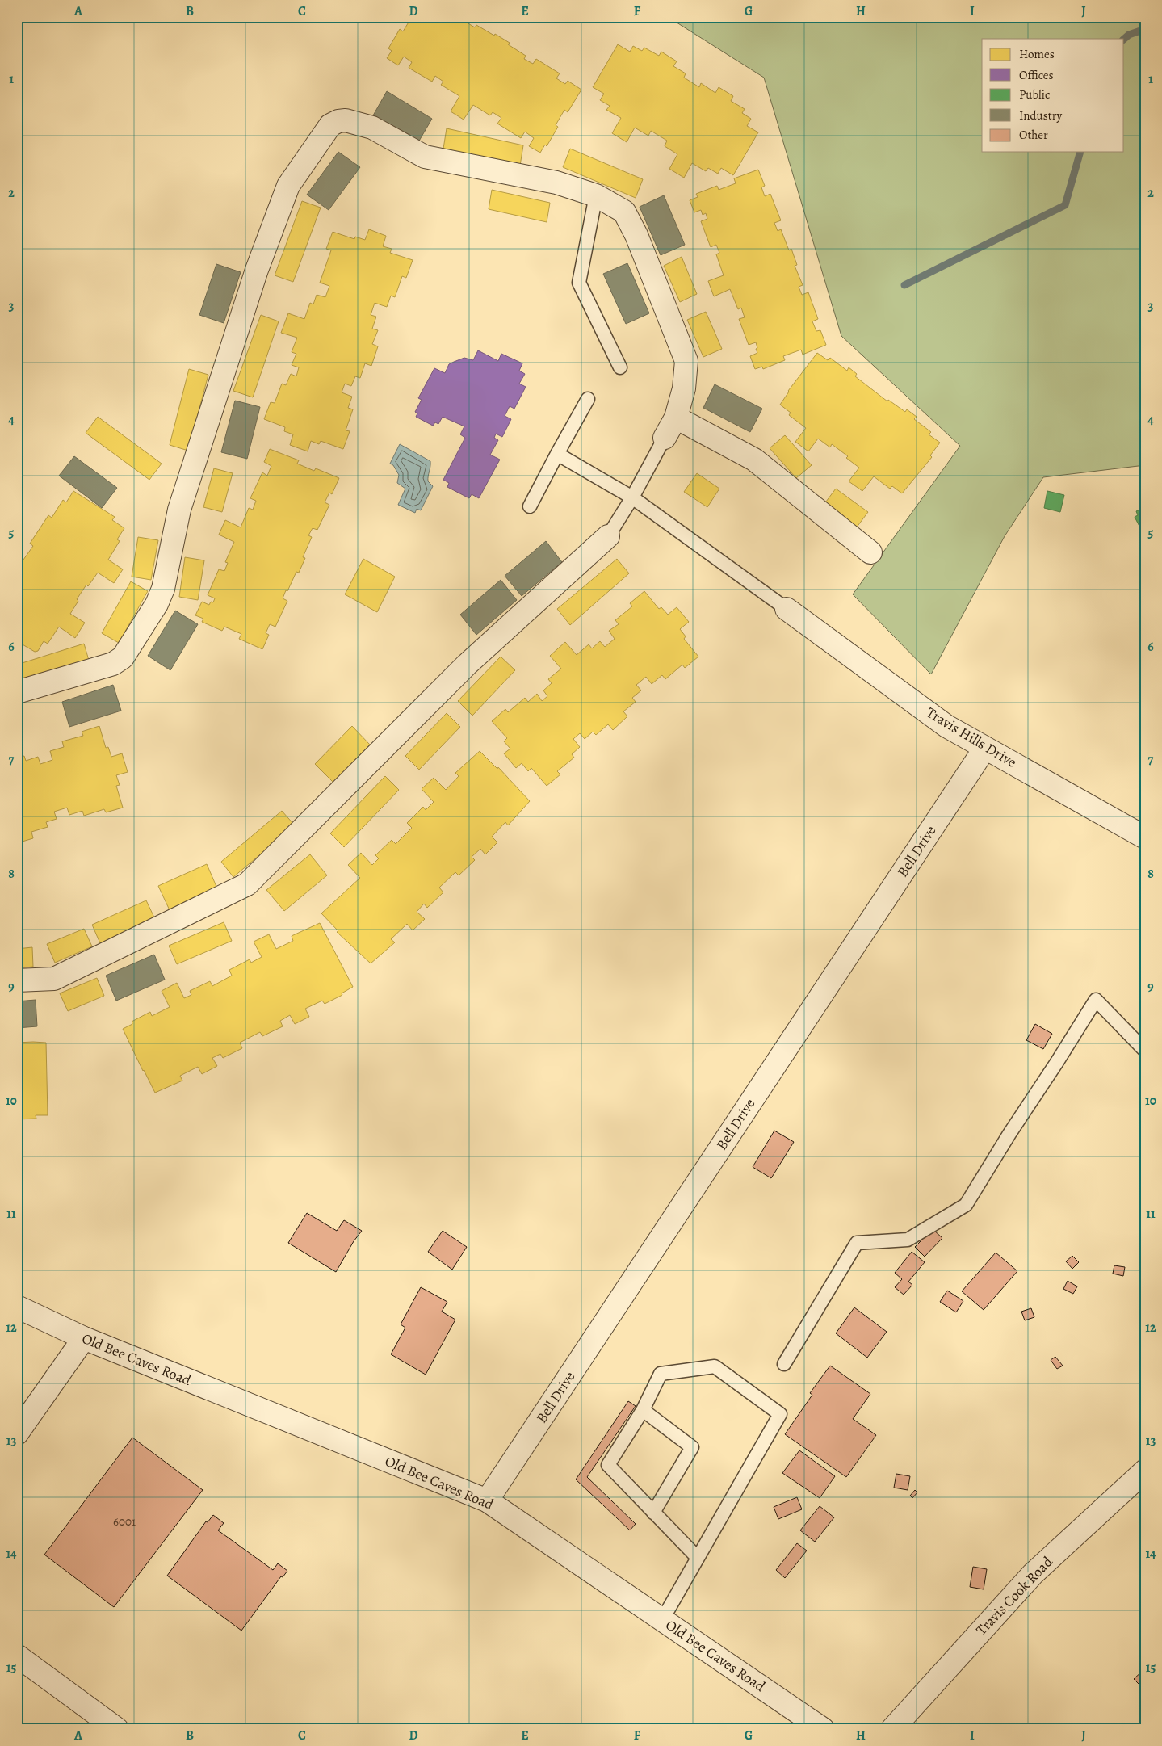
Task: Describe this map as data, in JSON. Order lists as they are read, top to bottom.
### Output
{
  "streets": {
    "street": [
      "Travis Hills Drive",
      "Bell Drive",
      "Old Bee Caves Road",
      "Travis Cook Road"
    ]
  },
  "crossings": [
    ["Travis Hills Drive", "Bell Drive"],
    ["Bell Drive", "Old Bee Caves Road"]
  ],
  "house_numbers": ["6001"],
  "legend": [
    "Homes",
    "Offices",
    "Public",
    "Industry",
    "Other"
  ],
  "grid": {
    "columns": [
      "A",
      "B",
      "C",
      "D",
      "E",
      "F",
      "G",
      "H",
      "I",
      "J"
    ],
    "rows": [
      "1",
      "2",
      "3",
      "4",
      "5",
      "6",
      "7",
      "8",
      "9",
      "10",
      "11",
      "12",
      "13",
      "14",
      "15"
    ]
  }
}
